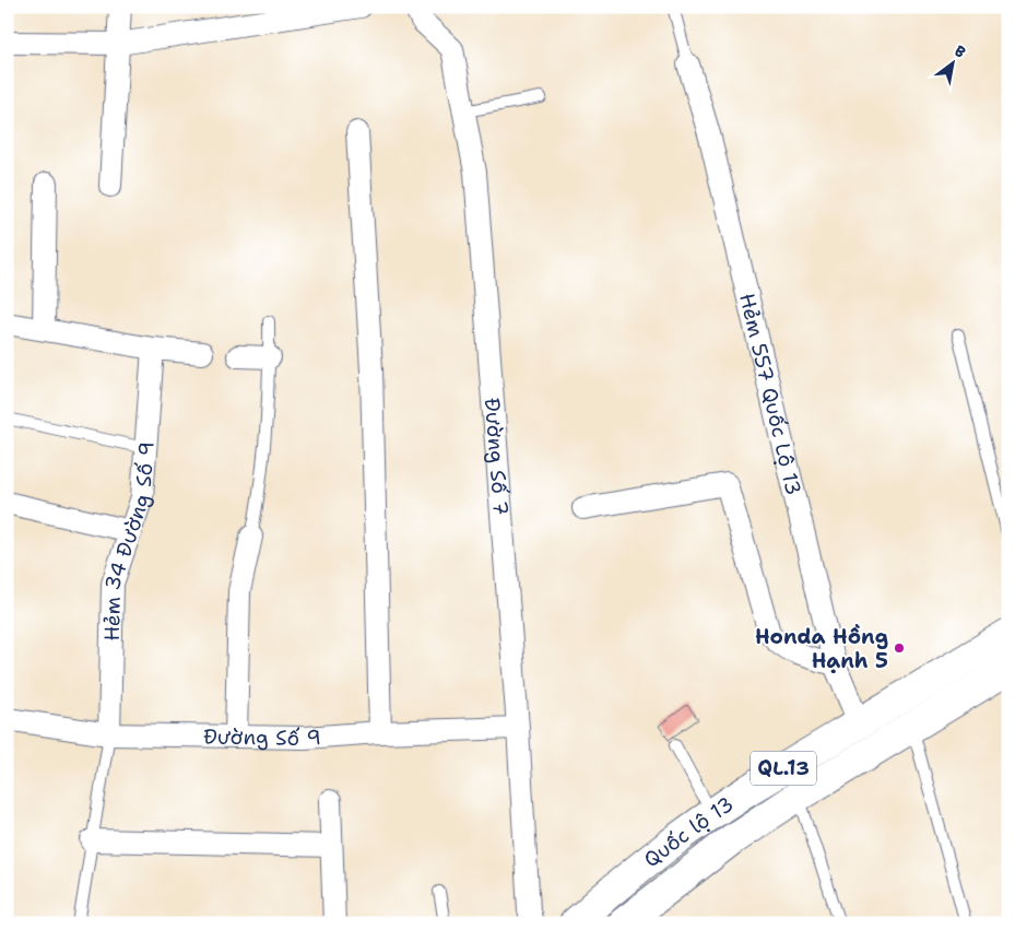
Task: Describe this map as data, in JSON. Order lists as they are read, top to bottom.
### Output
{
  "streets": {
    "highway": ["QL.13", "Quốc lộ 13"],
    "street": [
      "Hẻm 557 Quốc Lộ 13",
      "Đường Số 7",
      "Hẻm 34 Đường Số 9",
      "Đường Số 9"
    ]
  },
  "crossings": [
    ["Hẻm 557 Quốc Lộ 13", "Quốc lộ 13"],
    ["Đường Số 7", "Đường Số 9"],
    ["Hẻm 34 Đường Số 9", "Đường Số 9"]
  ],
  "places": ["Honda Hồng Hạnh 5"],
  "north": "top right"
}
